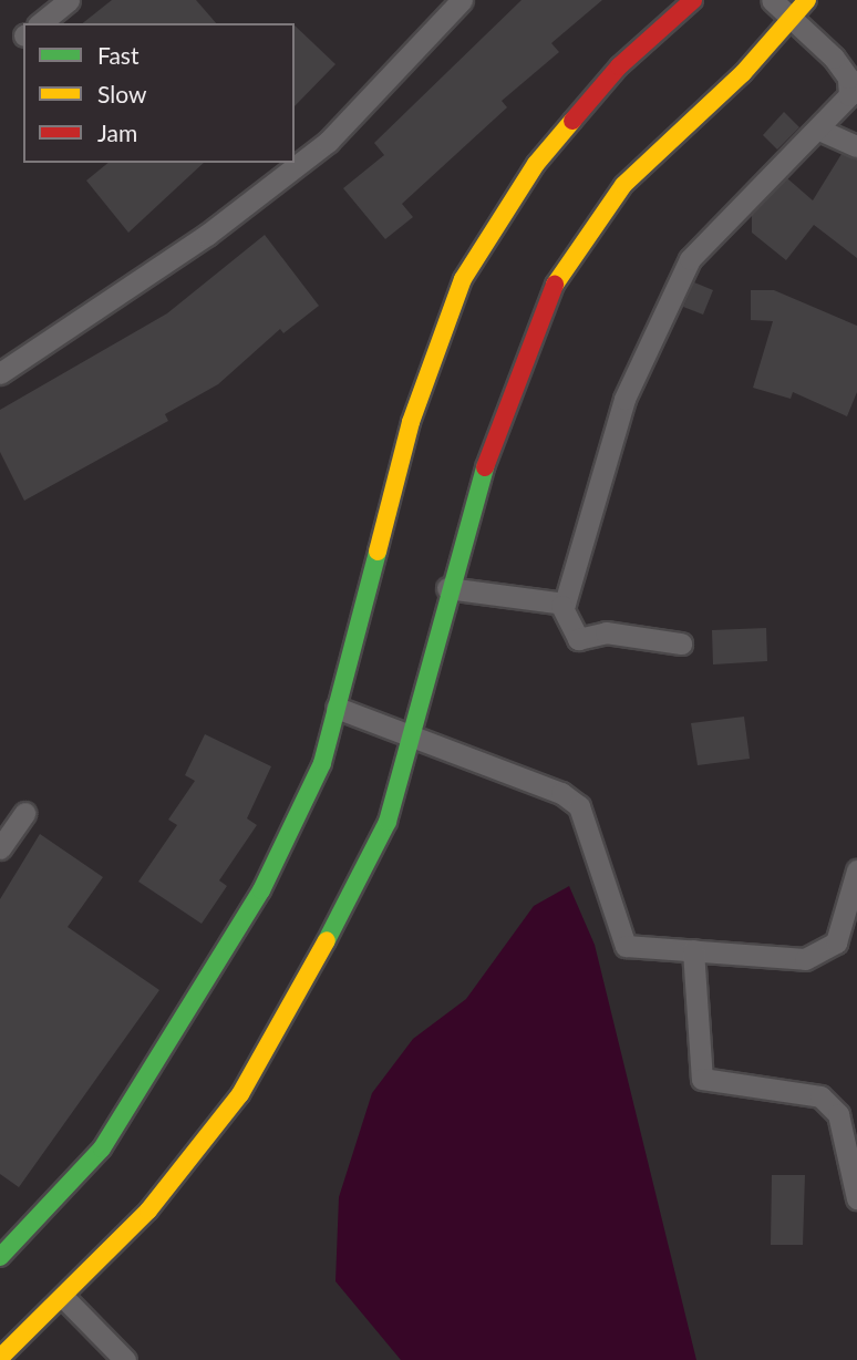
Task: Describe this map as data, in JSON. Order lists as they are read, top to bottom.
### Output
{
  "legend": ["Fast", "Slow", "Jam"]
}
